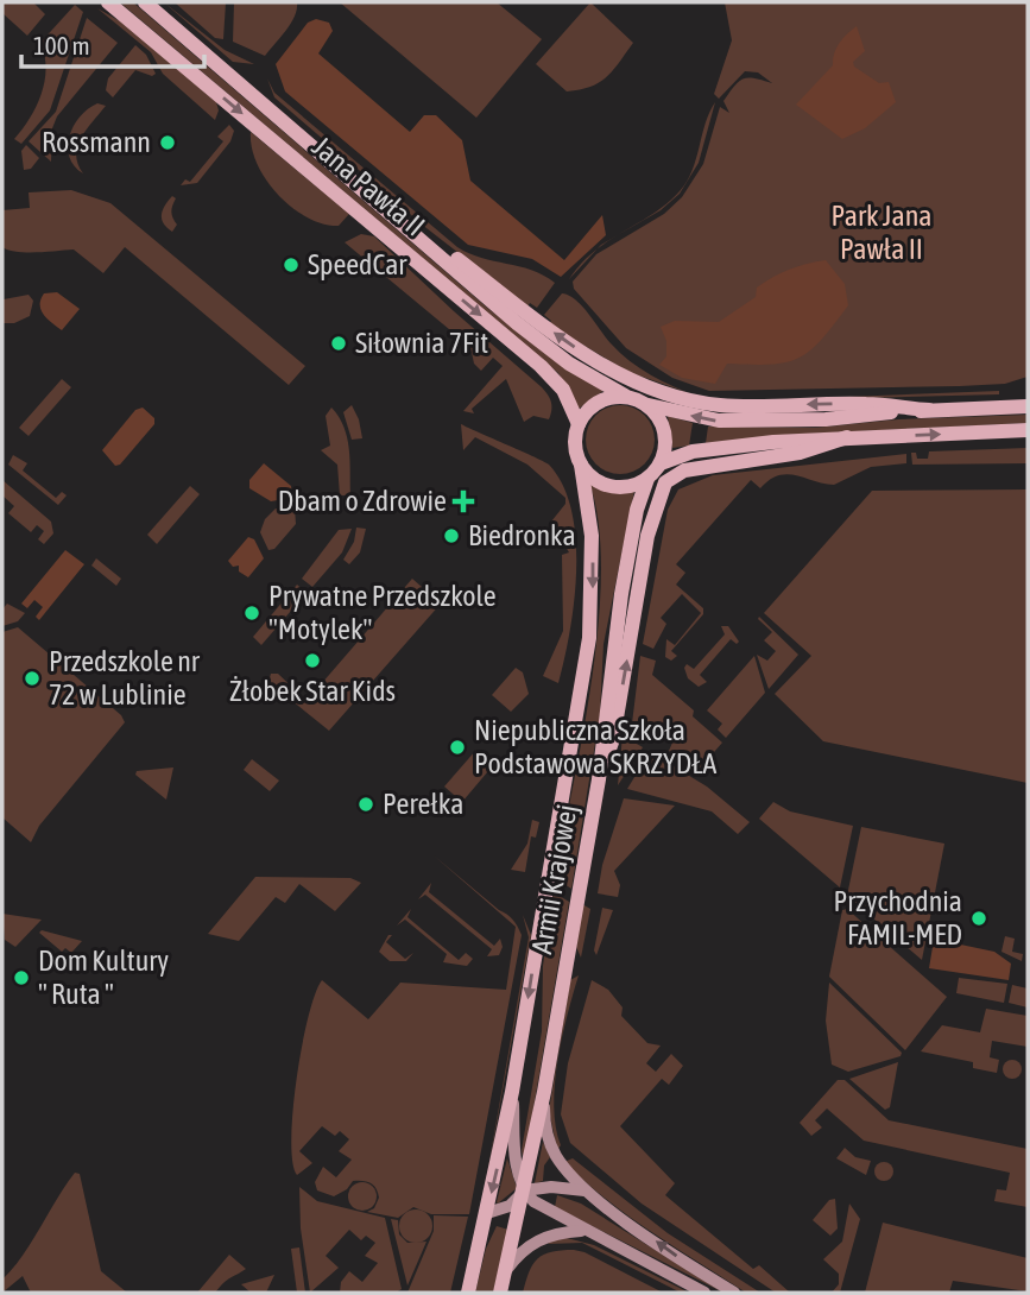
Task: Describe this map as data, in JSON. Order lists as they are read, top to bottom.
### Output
{
  "streets": {
    "main road": ["Jana Pawła II", "Armii Krajowej"]
  },
  "crossings": [
    ["Jana Pawła II", "Armii Krajowej"]
  ],
  "parks": ["Park Jana Pawła II"],
  "places": {
    "other": [
      "Rossmann",
      "SpeedCar",
      "Siłownia 7Fit",
      "Biedronka",
      "Prywatne Przedszkole \"Motylek\"",
      "Żłobek Star Kids",
      "Przedszkole nr 72 w Lublinie",
      "Niepubliczna Szkoła Podstawowa SKRZYDŁA",
      "Perełka",
      "Przychodnia FAMIL-MED",
      "Dom Kultury \" Ruta \""
    ],
    "health": ["Dbam o Zdrowie"]
  },
  "scale_bar": "100 m"
}
